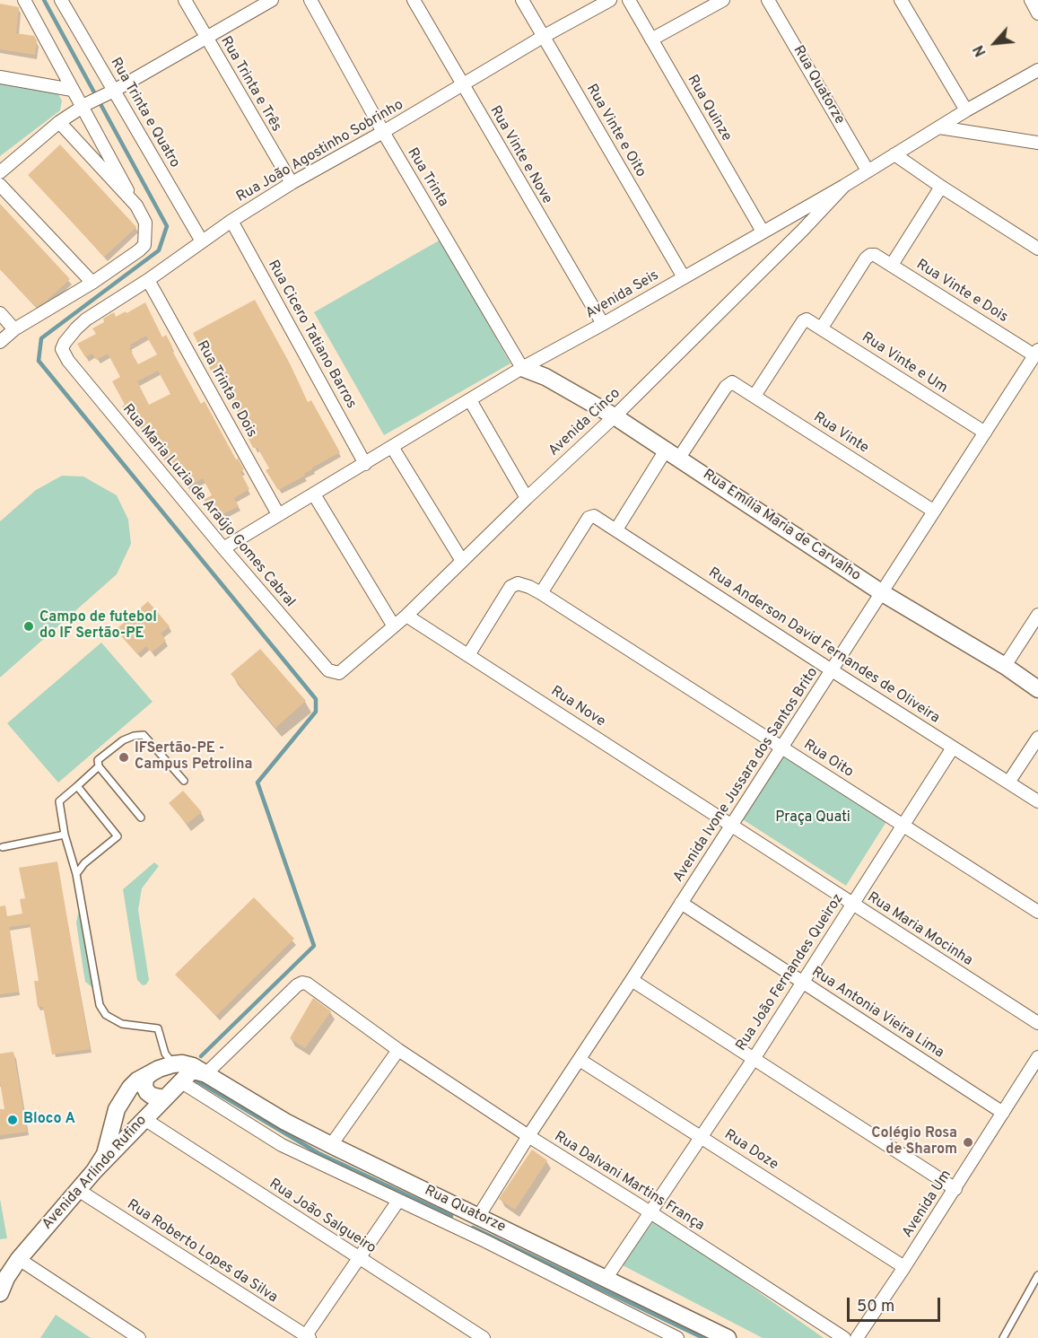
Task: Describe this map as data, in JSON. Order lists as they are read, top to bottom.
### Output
{
  "streets": {
    "street": [
      "Rua Trinta e Três",
      "Rua Quatorze",
      "Rua Quinze",
      "Rua Trinta e Quatro",
      "Rua Vinte e Oito",
      "Rua João Agostinho Sobrinho",
      "Rua Vinte e Nove",
      "Rua Trinta",
      "Rua Vinte e Dois",
      "Avenida Seis",
      "Rua Cicero Tatiano Barros",
      "Rua Vinte e Um",
      "Rua Trinta e Dois",
      "Avenida Cinco",
      "Rua Vinte",
      "Rua Maria Luzia de Araújo Gomes Cabral",
      "Rua Emília Maria de Carvalho",
      "Rua Anderson David Fernandes de Oliveira",
      "Rua Nove",
      "Rua Oito",
      "Avenida Ivone Jussara dos Santos Brito",
      "Rua Maria Mocinha",
      "Rua João Fernandes Queiroz",
      "Rua Antonia Vieira Lima",
      "Rua Doze",
      "Avenida Arlindo Rufino",
      "Rua Dalvani Martins França",
      "Avenida Um",
      "Rua João Salgueiro",
      "Rua Roberto Lopes da Silva"
    ]
  },
  "crossings": [
    ["Rua Trinta e Três", "Rua João Agostinho Sobrinho"],
    ["Rua Quatorze", "Avenida Seis"],
    ["Rua Quatorze", "Avenida Ivone Jussara dos Santos Brito"],
    ["Rua Quatorze", "Avenida Arlindo Rufino"],
    ["Rua Quatorze", "Rua Dalvani Martins França"],
    ["Rua Quinze", "Avenida Seis"],
    ["Rua Trinta e Quatro", "Rua João Agostinho Sobrinho"],
    ["Rua Vinte e Oito", "Rua João Agostinho Sobrinho"],
    ["Rua Vinte e Oito", "Avenida Seis"],
    ["Rua João Agostinho Sobrinho", "Rua Vinte e Nove"],
    ["Rua João Agostinho Sobrinho", "Rua Trinta"],
    ["Rua João Agostinho Sobrinho", "Rua Cicero Tatiano Barros"],
    ["Rua João Agostinho Sobrinho", "Rua Trinta e Dois"],
    ["Rua João Agostinho Sobrinho", "Rua Maria Luzia de Araújo Gomes Cabral"],
    ["Rua Vinte e Nove", "Avenida Seis"],
    ["Rua Trinta", "Avenida Seis"],
    ["Rua Trinta", "Rua Emília Maria de Carvalho"],
    ["Rua Vinte e Dois", "Rua Vinte e Um"],
    ["Rua Vinte e Dois", "Avenida Ivone Jussara dos Santos Brito"],
    ["Avenida Seis", "Rua Cicero Tatiano Barros"],
    ["Avenida Seis", "Rua Trinta e Dois"],
    ["Avenida Seis", "Avenida Cinco"],
    ["Avenida Seis", "Rua Maria Luzia de Araújo Gomes Cabral"],
    ["Avenida Seis", "Rua Emília Maria de Carvalho"],
    ["Rua Vinte e Um", "Rua Vinte"],
    ["Rua Vinte e Um", "Avenida Ivone Jussara dos Santos Brito"],
    ["Avenida Cinco", "Rua Maria Luzia de Araújo Gomes Cabral"],
    ["Avenida Cinco", "Rua Emília Maria de Carvalho"],
    ["Avenida Cinco", "Rua Nove"],
    ["Rua Vinte", "Rua Emília Maria de Carvalho"],
    ["Rua Vinte", "Avenida Ivone Jussara dos Santos Brito"],
    ["Rua Emília Maria de Carvalho", "Avenida Ivone Jussara dos Santos Brito"],
    ["Rua Anderson David Fernandes de Oliveira", "Rua Oito"],
    ["Rua Anderson David Fernandes de Oliveira", "Avenida Ivone Jussara dos Santos Brito"],
    ["Rua Anderson David Fernandes de Oliveira", "Rua João Fernandes Queiroz"],
    ["Rua Nove", "Rua Oito"],
    ["Rua Nove", "Avenida Ivone Jussara dos Santos Brito"],
    ["Rua Nove", "Rua Maria Mocinha"],
    ["Rua Oito", "Avenida Ivone Jussara dos Santos Brito"],
    ["Rua Oito", "Rua João Fernandes Queiroz"],
    ["Avenida Ivone Jussara dos Santos Brito", "Rua Maria Mocinha"],
    ["Avenida Ivone Jussara dos Santos Brito", "Rua Antonia Vieira Lima"],
    ["Avenida Ivone Jussara dos Santos Brito", "Rua Doze"],
    ["Avenida Ivone Jussara dos Santos Brito", "Rua Dalvani Martins França"],
    ["Rua Maria Mocinha", "Rua João Fernandes Queiroz"],
    ["Rua João Fernandes Queiroz", "Rua Antonia Vieira Lima"],
    ["Rua João Fernandes Queiroz", "Rua Doze"],
    ["Rua João Fernandes Queiroz", "Rua Dalvani Martins França"],
    ["Rua Antonia Vieira Lima", "Avenida Um"],
    ["Rua Doze", "Avenida Um"],
    ["Avenida Arlindo Rufino", "Rua Dalvani Martins França"],
    ["Avenida Arlindo Rufino", "Rua João Salgueiro"],
    ["Avenida Arlindo Rufino", "Rua Roberto Lopes da Silva"]
  ],
  "parks": ["Praça Quati"],
  "places": [
    "Campo de futebol do IF Sertão-PE",
    "IFSertão-PE - Campus Petrolina",
    "Bloco A",
    "Colégio Rosa de Sharom"
  ],
  "scale_bar": "50 m",
  "north": "bottom left"
}
